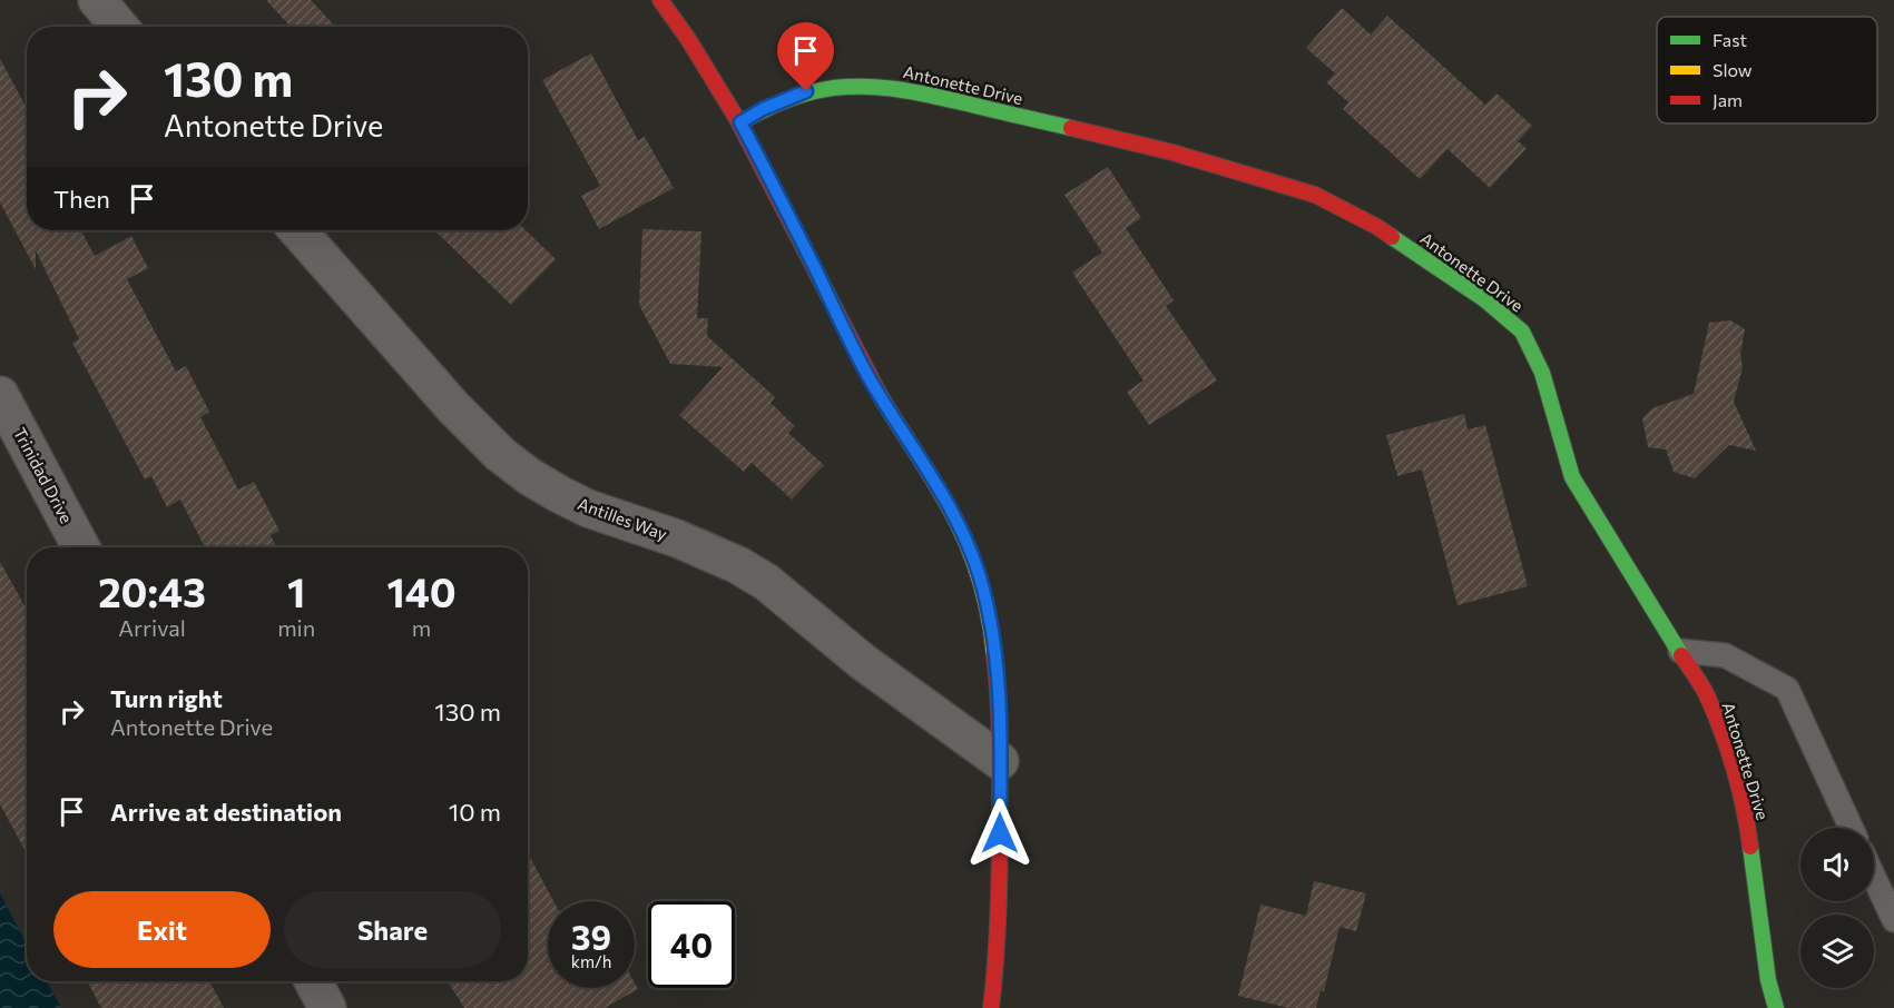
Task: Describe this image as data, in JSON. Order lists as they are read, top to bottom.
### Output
{
  "streets": {
    "street": ["Antonette Drive", "Trinidad Drive", "Antilles Way"]
  },
  "legend": ["Fast", "Slow", "Jam"],
  "page": {
    "turn": ["130 m", "Antonette Drive"],
    "then": "Then",
    "eta": [
      "20:43",
      "Arrival",
      "1",
      "min",
      "140",
      "m"
    ],
    "list": [
      {
        "name": "Turn right",
        "note": "Antonette Drive",
        "value": "130 m"
      },
      {
        "name": "Arrive at destination",
        "value": "10 m"
      }
    ],
    "buttons": ["Exit", "Share"],
    "speed": "39 km/h",
    "limit": "40"
  }
}
